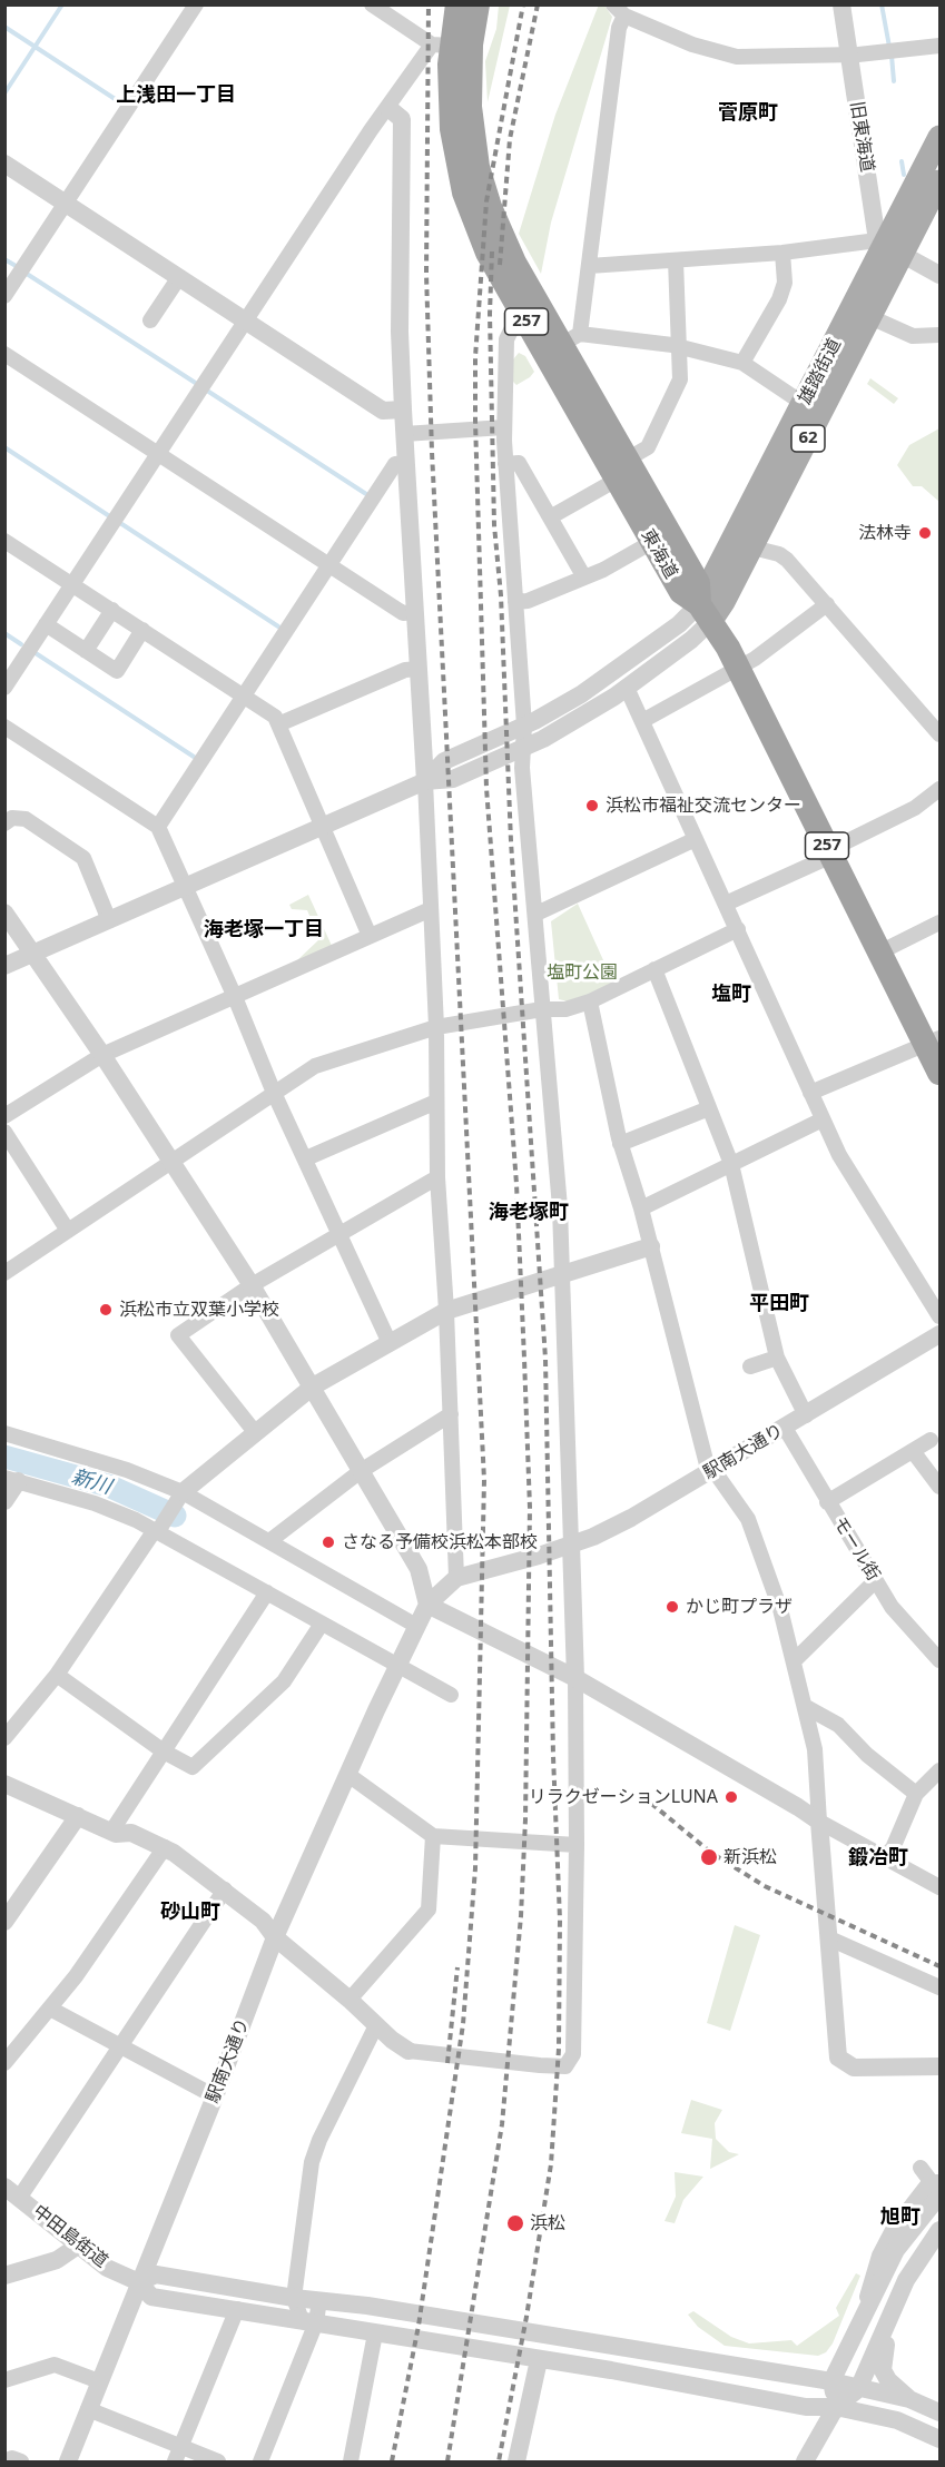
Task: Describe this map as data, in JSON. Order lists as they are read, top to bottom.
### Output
{
  "streets": {
    "highway": ["257", "東海道"],
    "main road": ["雄踏街道", "62"],
    "street": [
      "旧東海道",
      "駅南大通り",
      "モール街",
      "中田島街道"
    ]
  },
  "crossings": [
    ["旧東海道", "雄踏街道"],
    ["雄踏街道", "東海道"],
    ["駅南大通り", "モール街"],
    ["駅南大通り", "中田島街道"]
  ],
  "districts": [
    "上浅田一丁目",
    "菅原町",
    "海老塚一丁目",
    "塩町",
    "海老塚町",
    "平田町",
    "鍛冶町",
    "砂山町",
    "旭町"
  ],
  "water": ["新川"],
  "parks": ["塩町公園"],
  "places": [
    "法林寺",
    "浜松市福祉交流センター",
    "浜松市立双葉小学校",
    "さなる予備校浜松本部校",
    "かじ町プラザ",
    "リラクゼーションLUNA",
    "新浜松",
    "浜松"
  ]
}
